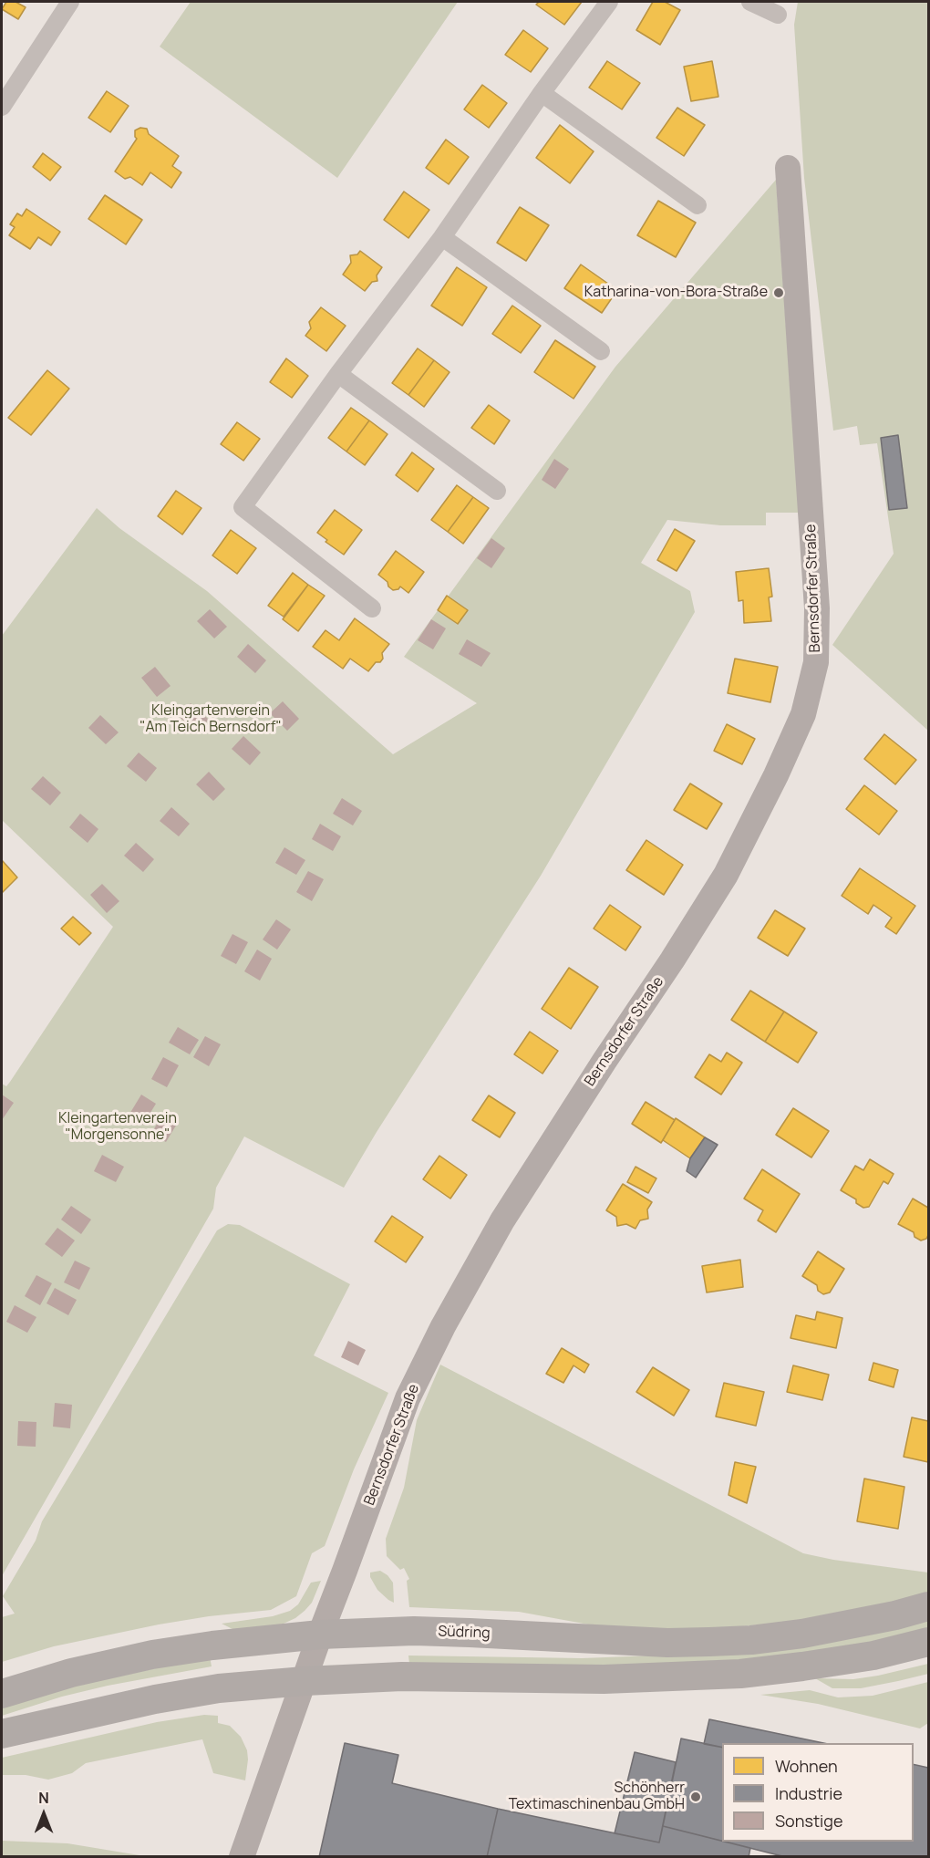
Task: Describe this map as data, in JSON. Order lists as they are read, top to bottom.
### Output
{
  "streets": {
    "main road": ["Südring"],
    "street": ["Bernsdorfer Straße"]
  },
  "crossings": [
    ["Bernsdorfer Straße", "Südring"]
  ],
  "parks": ["Kleingartenverein \"Am Teich Bernsdorf\"", "Kleingartenverein \"Morgensonne\""],
  "places": ["Katharina-von-Bora-Straße", "Schönherr Textimaschinenbau GmbH"],
  "legend": ["Wohnen", "Industrie", "Sonstige"],
  "north": "top"
}
